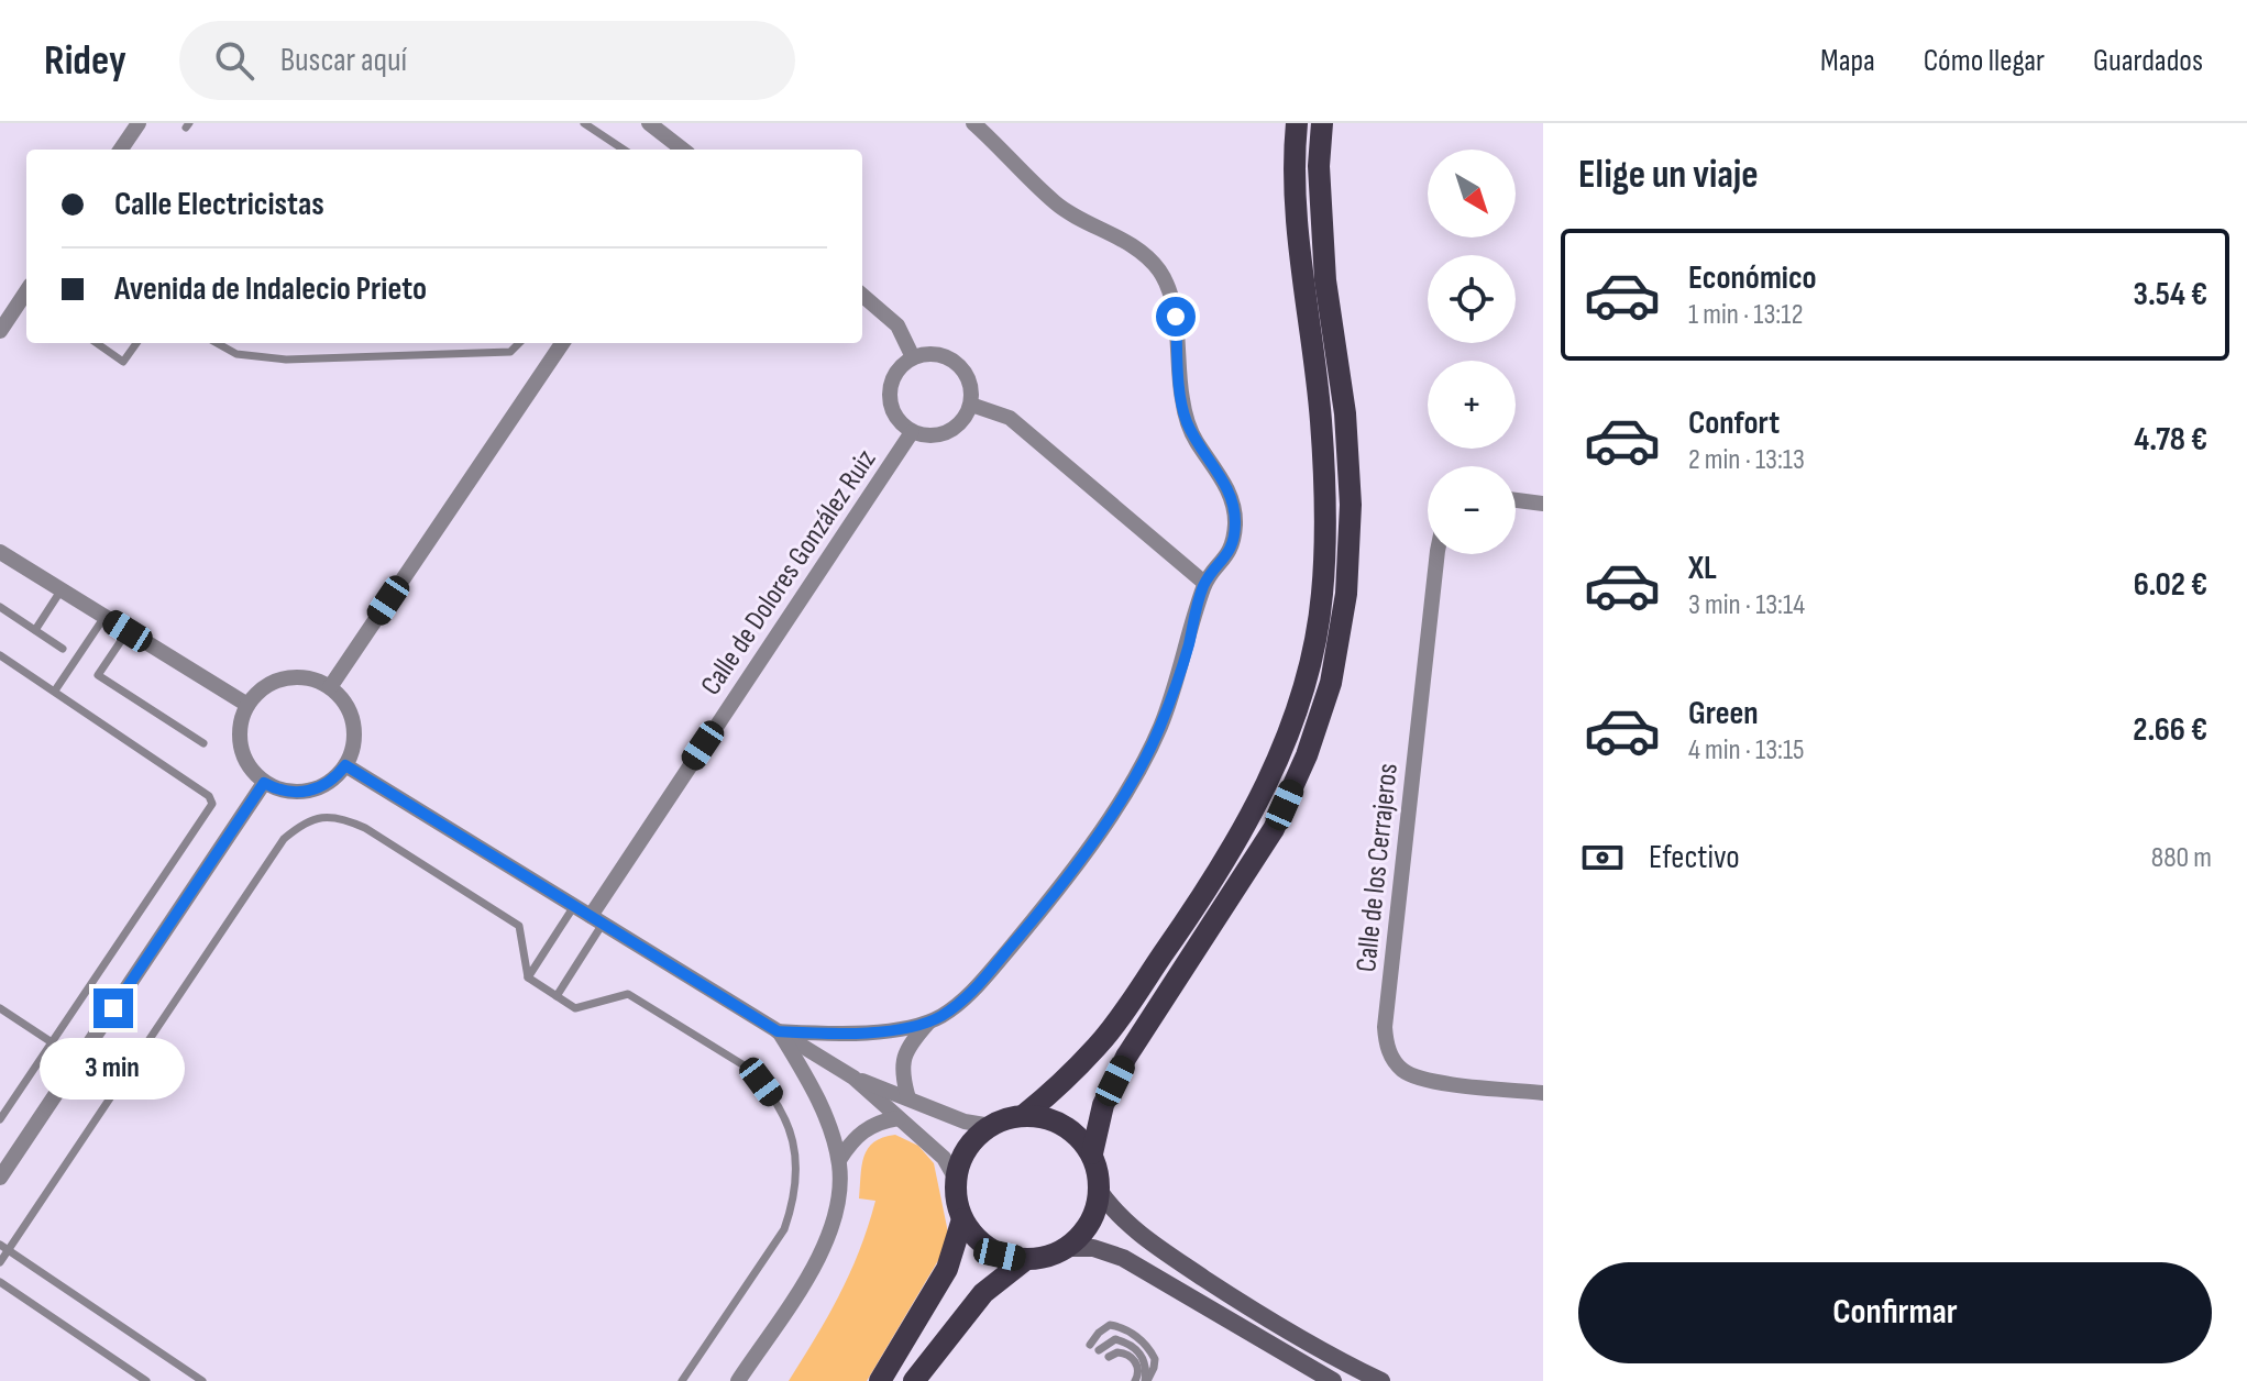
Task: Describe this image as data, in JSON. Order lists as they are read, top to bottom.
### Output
{
  "streets": {
    "street": ["Calle de Dolores González Ruiz", "Calle de los Cerrajeros"]
  },
  "north": "bottom right",
  "page": {
    "header": "Ridey",
    "search": "Buscar aquí",
    "nav": ["Mapa", "Cómo llegar", "Guardados"],
    "heading": "Elige un viaje",
    "map_buttons": ["+", "−"],
    "banner": ["Calle Electricistas", "Avenida de Indalecio Prieto"],
    "list": [
      {
        "name": "Económico",
        "note": "1 min · 13:12",
        "value": "3.54 €"
      },
      {
        "name": "Confort",
        "note": "2 min · 13:13",
        "value": "4.78 €"
      },
      {
        "name": "XL",
        "note": "3 min · 13:14",
        "value": "6.02 €"
      },
      {
        "name": "Green",
        "note": "4 min · 13:15",
        "value": "2.66 €"
      }
    ],
    "pay": ["Efectivo", "880 m"],
    "bubble": "3 min",
    "buttons": "Confirmar"
  }
}
